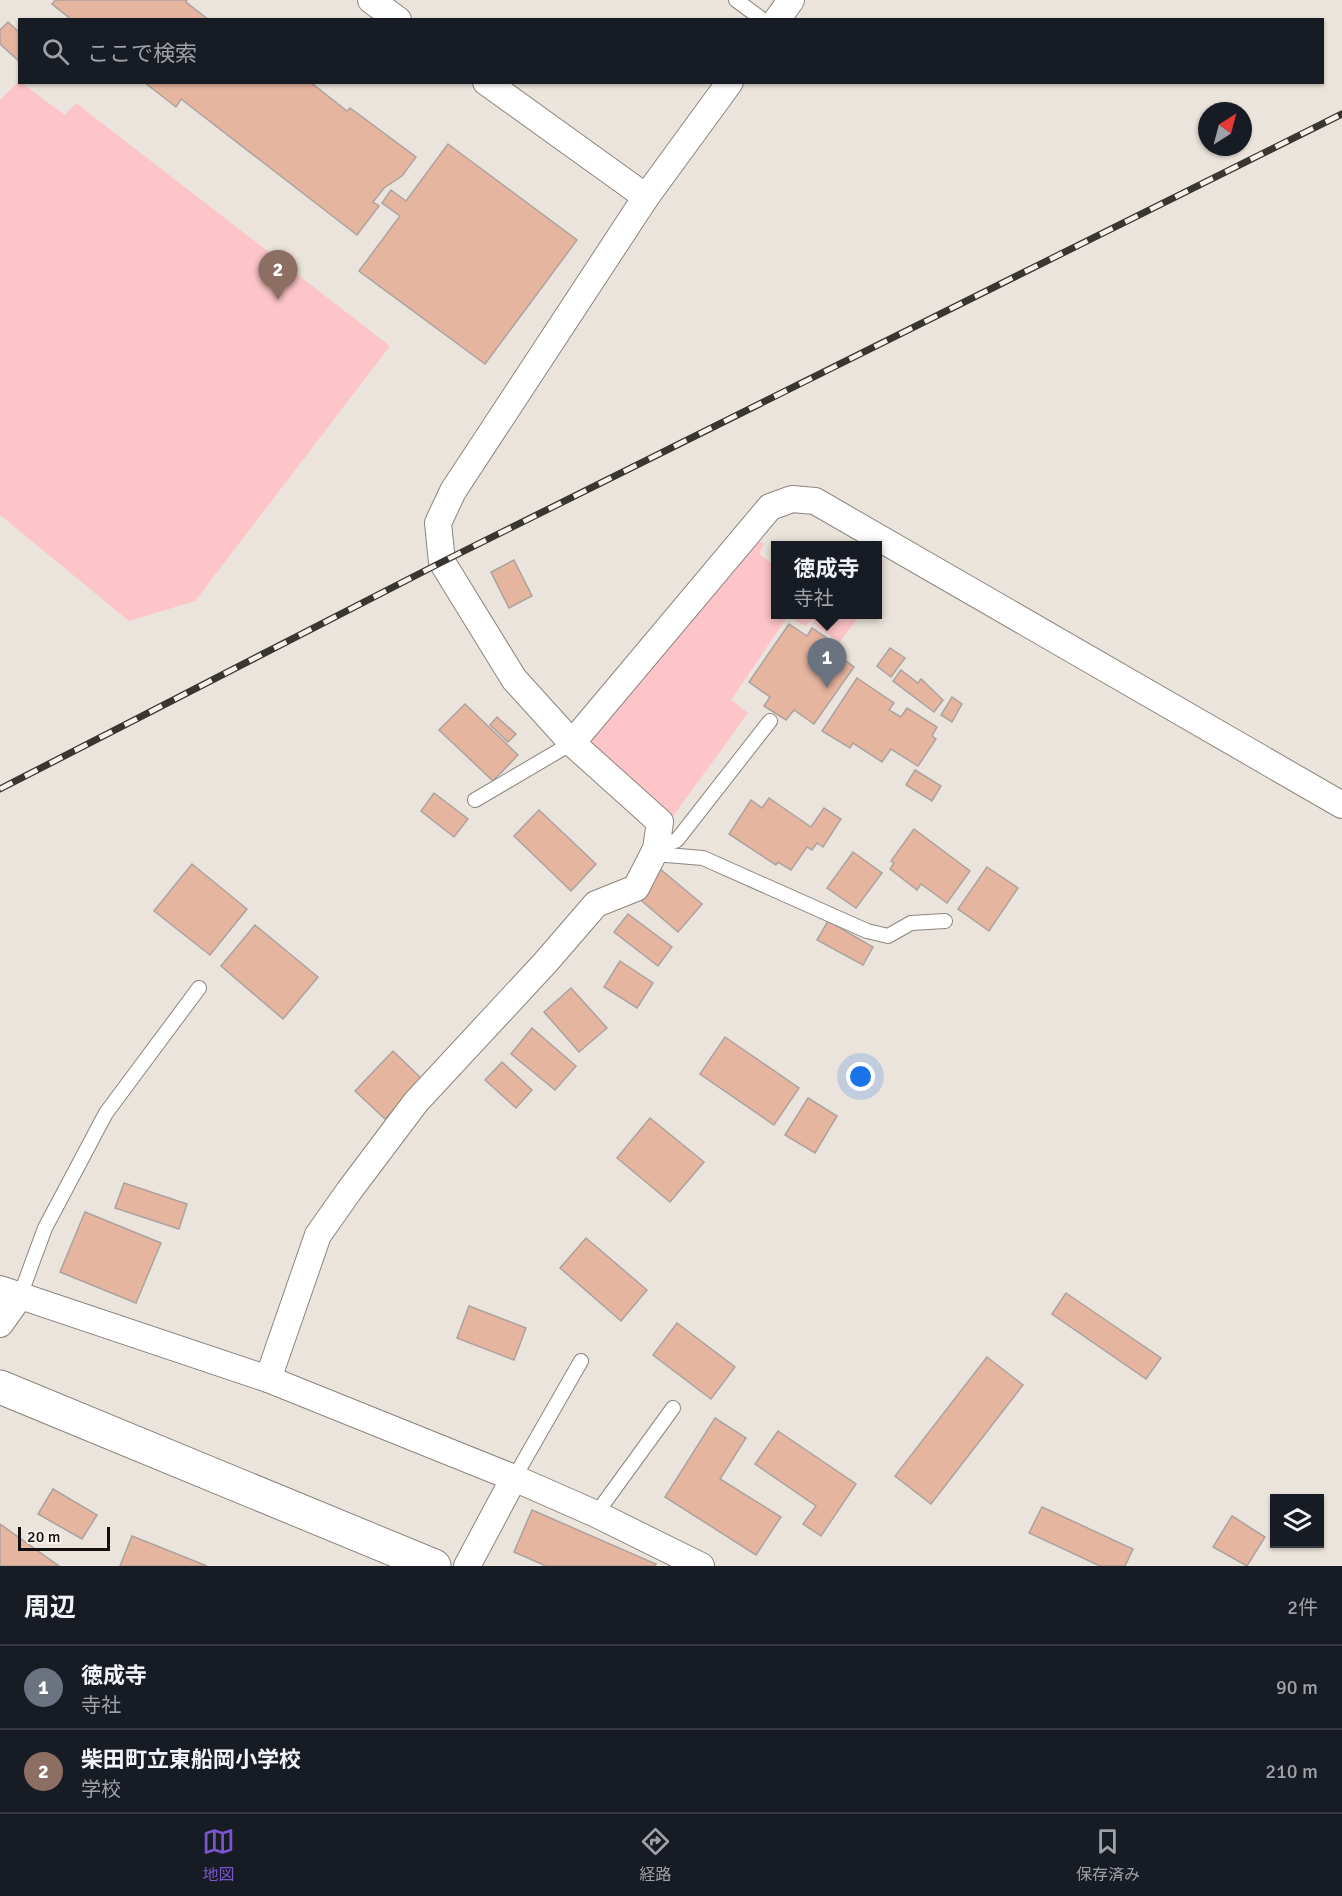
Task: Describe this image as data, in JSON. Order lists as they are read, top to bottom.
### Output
{
  "scale_bar": "20 m",
  "north": "top right",
  "page": {
    "search": "ここで検索",
    "pins": ["2", "1"],
    "popup": ["徳成寺", "寺社"],
    "scale": "20 m",
    "heading": ["周辺", "2件"],
    "list": [
      {
        "mark": "1",
        "name": "徳成寺",
        "note": "寺社",
        "value": "90 m"
      },
      {
        "mark": "2",
        "name": "柴田町立東船岡小学校",
        "note": "学校",
        "value": "210 m"
      }
    ],
    "nav": ["地図", "経路", "保存済み"]
  }
}
